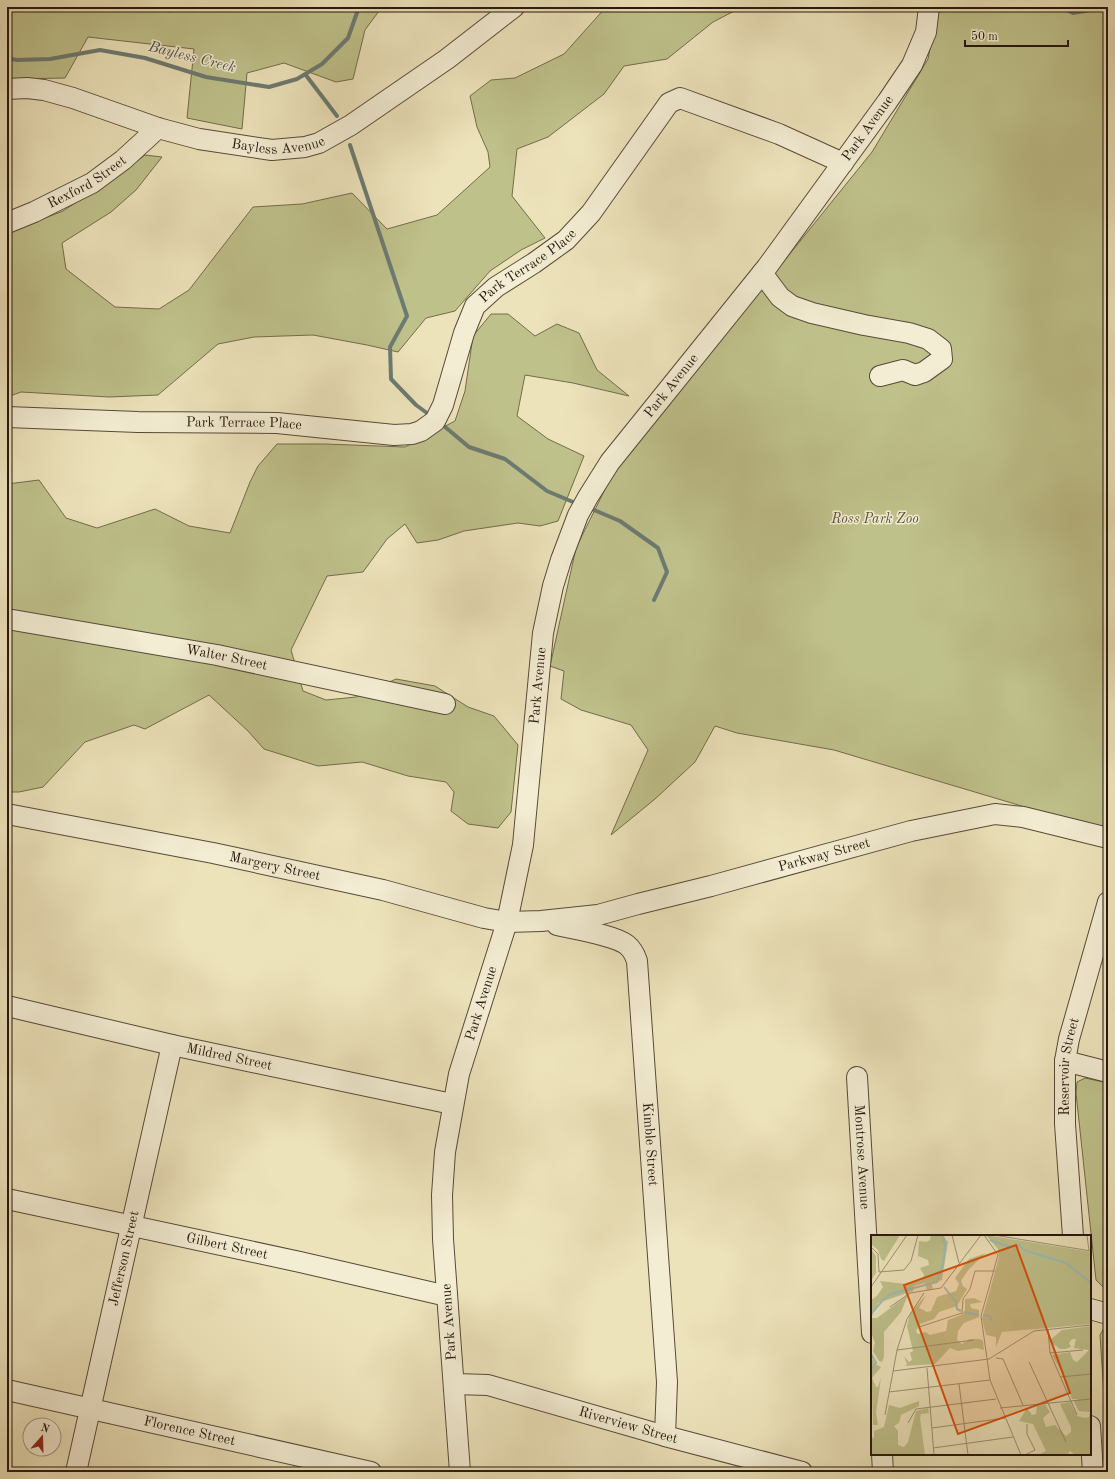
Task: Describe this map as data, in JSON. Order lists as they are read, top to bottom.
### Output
{
  "streets": {
    "street": [
      "Park Avenue",
      "Bayless Avenue",
      "Rexford Street",
      "Park Terrace Place",
      "Walter Street",
      "Parkway Street",
      "Margery Street",
      "Mildred Street",
      "Reservoir Street",
      "Kimble Street",
      "Montrose Avenue",
      "Gilbert Street",
      "Jefferson Street",
      "Riverview Street",
      "Florence Street"
    ]
  },
  "crossings": [
    ["Park Avenue", "Park Terrace Place"],
    ["Park Avenue", "Margery Street"],
    ["Park Avenue", "Mildred Street"],
    ["Park Avenue", "Gilbert Street"],
    ["Park Avenue", "Riverview Street"],
    ["Bayless Avenue", "Rexford Street"],
    ["Parkway Street", "Margery Street"],
    ["Parkway Street", "Kimble Street"],
    ["Margery Street", "Kimble Street"],
    ["Mildred Street", "Jefferson Street"],
    ["Kimble Street", "Riverview Street"],
    ["Gilbert Street", "Jefferson Street"],
    ["Jefferson Street", "Florence Street"]
  ],
  "water": ["Bayless Creek"],
  "parks": ["Ross Park Zoo"],
  "scale_bar": "50 m",
  "north": "top"
}
